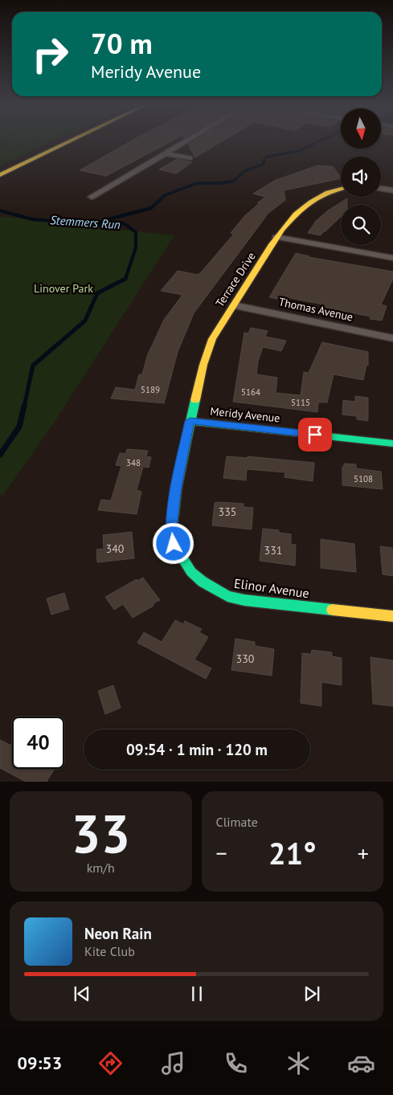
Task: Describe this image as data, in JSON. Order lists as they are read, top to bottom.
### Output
{
  "streets": {
    "street": [
      "Terrace Drive",
      "Thomas Avenue",
      "Meridy Avenue",
      "Elinor Avenue"
    ]
  },
  "crossings": [
    ["Terrace Drive", "Thomas Avenue"],
    ["Terrace Drive", "Meridy Avenue"],
    ["Terrace Drive", "Elinor Avenue"],
    ["Meridy Avenue", "Elinor Avenue"]
  ],
  "water": ["Stemmers Run"],
  "parks": ["Linover Park"],
  "house_numbers": [
    "5189",
    "5164",
    "5115",
    "348",
    "5108",
    "335",
    "340",
    "331",
    "330"
  ],
  "north": "bottom",
  "page": {
    "turn": ["70 m", "Meridy Avenue"],
    "limit": "40",
    "trip": "09:54 · 1 min · 120 m",
    "tile": [
      ["33", "km/h"],
      "Climate"
    ],
    "heat": ["−", "21°", "+"],
    "song": ["Neon Rain", "Kite Club"],
    "tabs": "09:53"
  }
}
